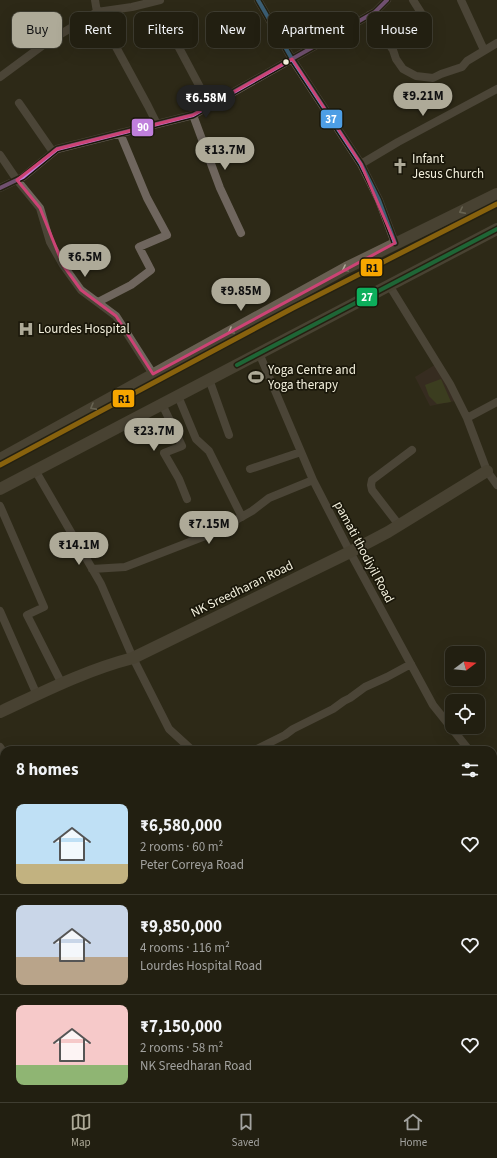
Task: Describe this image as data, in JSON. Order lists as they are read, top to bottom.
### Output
{
  "streets": {
    "street": ["pamati thodiyil Road", "NK Sreedharan Road"]
  },
  "crossings": [
    ["pamati thodiyil Road", "NK Sreedharan Road"]
  ],
  "places": {
    "church": ["Infant Jesus Church"],
    "hospital": ["Lourdes Hospital"],
    "sports": ["Yoga Centre and Yoga therapy"]
  },
  "lines": [
    "transit line 37",
    "transit line 90",
    "transit line R1",
    "transit line 27"
  ],
  "north": "right",
  "page": {
    "chip": [
      "Buy",
      "Rent",
      "Filters",
      "New",
      "Apartment",
      "House"
    ],
    "price": [
      "₹9.21M",
      "₹6.58M",
      "₹13.7M",
      "₹6.5M",
      "₹9.85M",
      "₹23.7M",
      "₹7.15M",
      "₹14.1M"
    ],
    "heading": "8 homes",
    "list": [
      {
        "name": "₹6,580,000",
        "note": "2 rooms · 60 m² · Peter Correya Road"
      },
      {
        "name": "₹9,850,000",
        "note": "4 rooms · 116 m² · Lourdes Hospital Road"
      },
      {
        "name": "₹7,150,000",
        "note": "2 rooms · 58 m² · NK Sreedharan Road"
      }
    ],
    "tabs": ["Map", "Saved", "Home"]
  }
}
